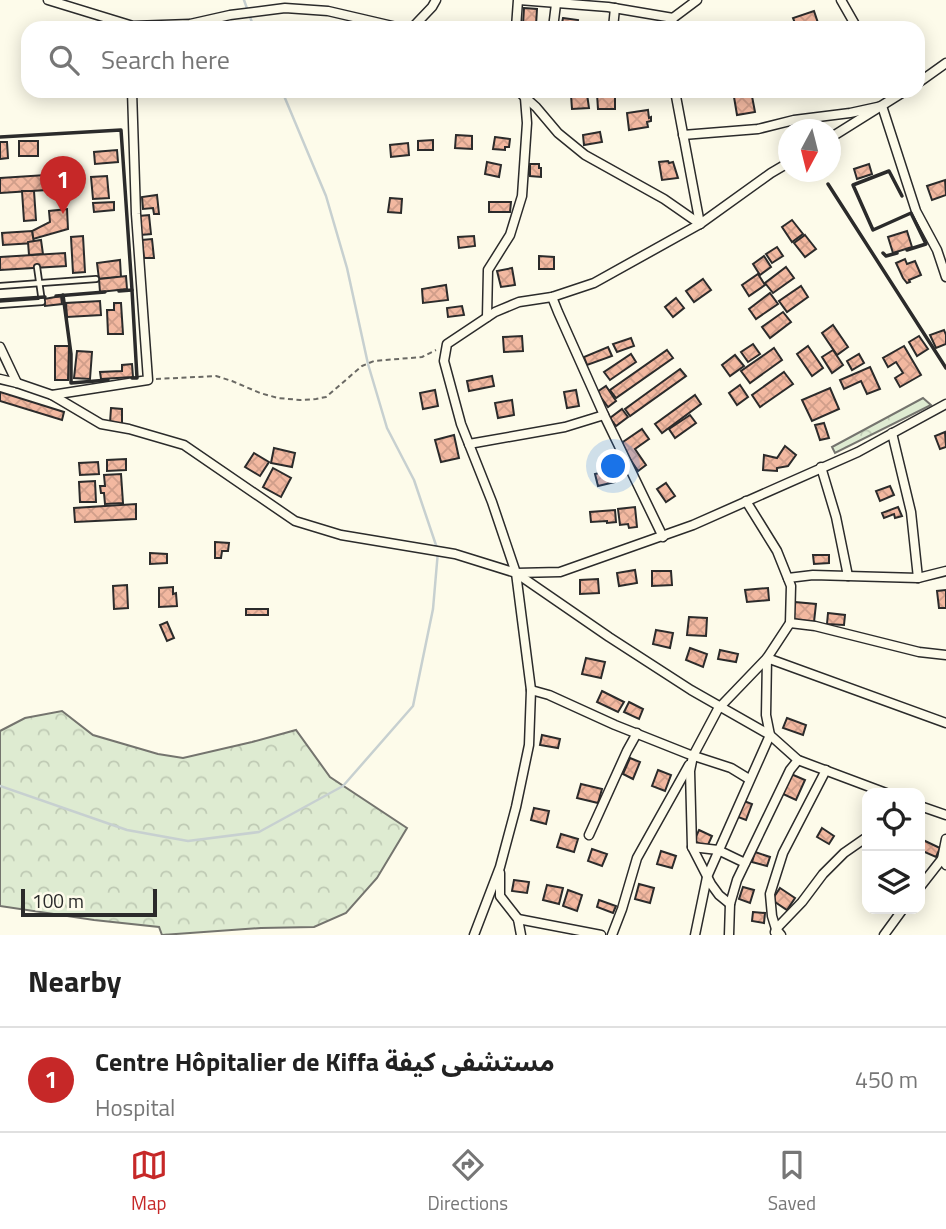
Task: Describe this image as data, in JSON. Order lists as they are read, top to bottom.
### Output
{
  "scale_bar": "100 m",
  "north": "bottom",
  "page": {
    "search": "Search here",
    "pins": "1",
    "scale": "100 m",
    "heading": "Nearby",
    "list": [
      {
        "mark": "1",
        "name": "Centre Hôpitalier de Kiffa مستشفى كيفة",
        "note": "Hospital",
        "value": "450 m"
      }
    ],
    "nav": ["Map", "Directions", "Saved"]
  }
}
